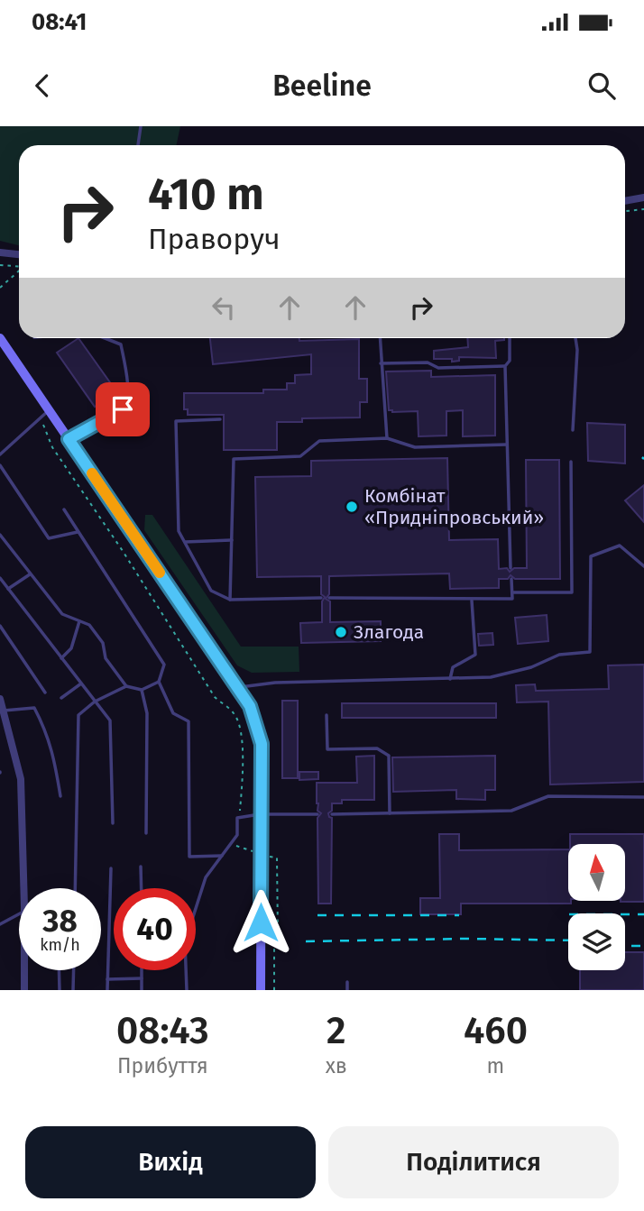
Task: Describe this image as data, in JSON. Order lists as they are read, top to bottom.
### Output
{
  "places": ["Комбінат «Придніпровський»", "Злагода"],
  "north": "top",
  "page": {
    "status": "08:41",
    "header": "Beeline",
    "turn": ["410 m", "Праворуч"],
    "speed": "38 km/h",
    "limit": "40",
    "eta": [
      "08:43",
      "Прибуття",
      "2",
      "хв",
      "460",
      "m"
    ],
    "buttons": ["Вихід", "Поділитися"]
  }
}
